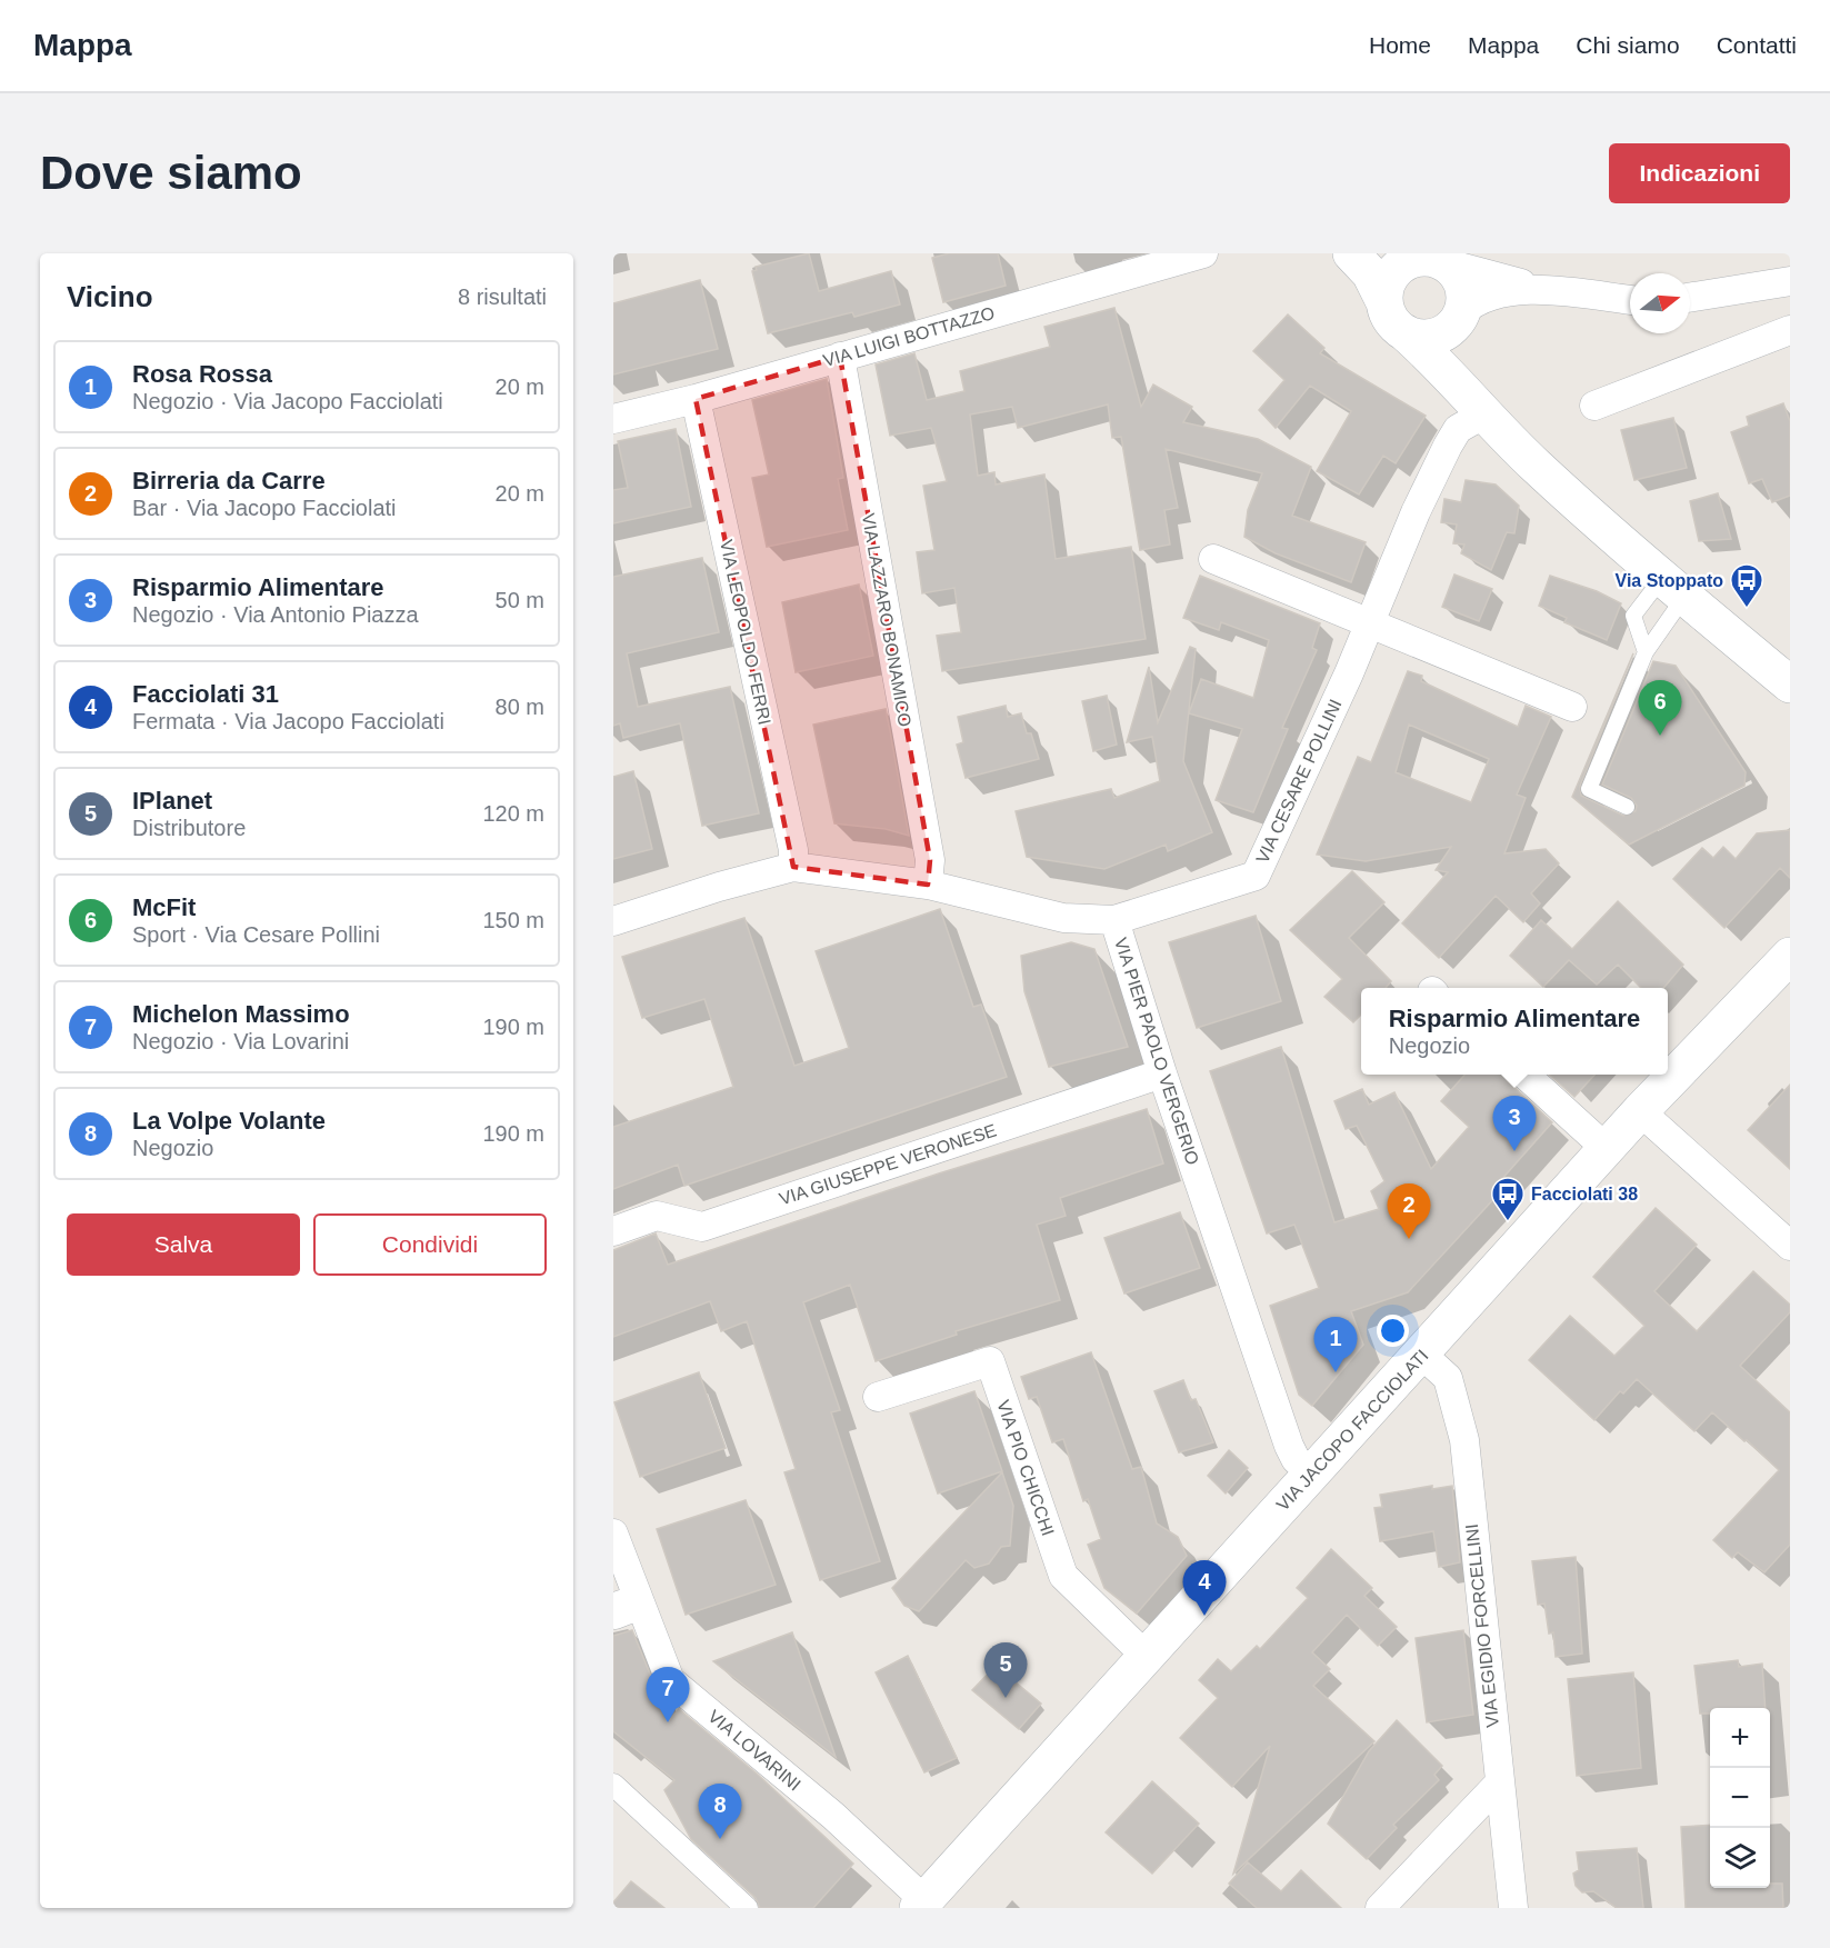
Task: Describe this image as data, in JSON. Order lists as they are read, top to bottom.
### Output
{
  "streets": {
    "main road": ["VIA JACOPO FACCIOLATI"],
    "street": [
      "VIA LUIGI BOTTAZZO",
      "VIA LAZZARO BONAMICO",
      "VIA LEOPOLDO FERRI",
      "VIA CESARE POLLINI",
      "VIA PIER PAOLO VERGERIO",
      "VIA GIUSEPPE VERONESE",
      "VIA PIO CHICCHI",
      "VIA EGIDIO FORCELLINI",
      "VIA LOVARINI"
    ]
  },
  "crossings": [
    ["VIA LUIGI BOTTAZZO", "VIA LAZZARO BONAMICO"],
    ["VIA LUIGI BOTTAZZO", "VIA LEOPOLDO FERRI"],
    ["VIA LAZZARO BONAMICO", "VIA PIER PAOLO VERGERIO"],
    ["VIA LEOPOLDO FERRI", "VIA PIER PAOLO VERGERIO"],
    ["VIA CESARE POLLINI", "VIA PIER PAOLO VERGERIO"],
    ["VIA PIER PAOLO VERGERIO", "VIA GIUSEPPE VERONESE"],
    ["VIA PIER PAOLO VERGERIO", "VIA JACOPO FACCIOLATI"],
    ["VIA JACOPO FACCIOLATI", "VIA PIO CHICCHI"],
    ["VIA JACOPO FACCIOLATI", "VIA EGIDIO FORCELLINI"],
    ["VIA JACOPO FACCIOLATI", "VIA LOVARINI"]
  ],
  "places": {
    "bus stop": ["Via Stoppato", "Facciolati 38"]
  },
  "north": "right",
  "page": {
    "header": "Mappa",
    "nav": [
      "Home",
      "Mappa",
      "Chi siamo",
      "Contatti"
    ],
    "buttons": [
      "Indicazioni",
      ["Salva", "Condividi"]
    ],
    "title": "Dove siamo",
    "heading": ["Vicino", "8 risultati"],
    "list": [
      {
        "mark": "1",
        "name": "Rosa Rossa",
        "note": "Negozio · Via Jacopo Facciolati",
        "value": "20 m"
      },
      {
        "mark": "2",
        "name": "Birreria da Carre",
        "note": "Bar · Via Jacopo Facciolati",
        "value": "20 m"
      },
      {
        "mark": "3",
        "name": "Risparmio Alimentare",
        "note": "Negozio · Via Antonio Piazza",
        "value": "50 m"
      },
      {
        "mark": "4",
        "name": "Facciolati 31",
        "note": "Fermata · Via Jacopo Facciolati",
        "value": "80 m"
      },
      {
        "mark": "5",
        "name": "IPlanet",
        "note": "Distributore",
        "value": "120 m"
      },
      {
        "mark": "6",
        "name": "McFit",
        "note": "Sport · Via Cesare Pollini",
        "value": "150 m"
      },
      {
        "mark": "7",
        "name": "Michelon Massimo",
        "note": "Negozio · Via Lovarini",
        "value": "190 m"
      },
      {
        "mark": "8",
        "name": "La Volpe Volante",
        "note": "Negozio",
        "value": "190 m"
      }
    ],
    "pins": [
      "6",
      "3",
      "2",
      "1",
      "4",
      "5",
      "7",
      "8"
    ],
    "popup": ["Risparmio Alimentare", "Negozio"],
    "map_buttons": ["+", "−"]
  }
}
